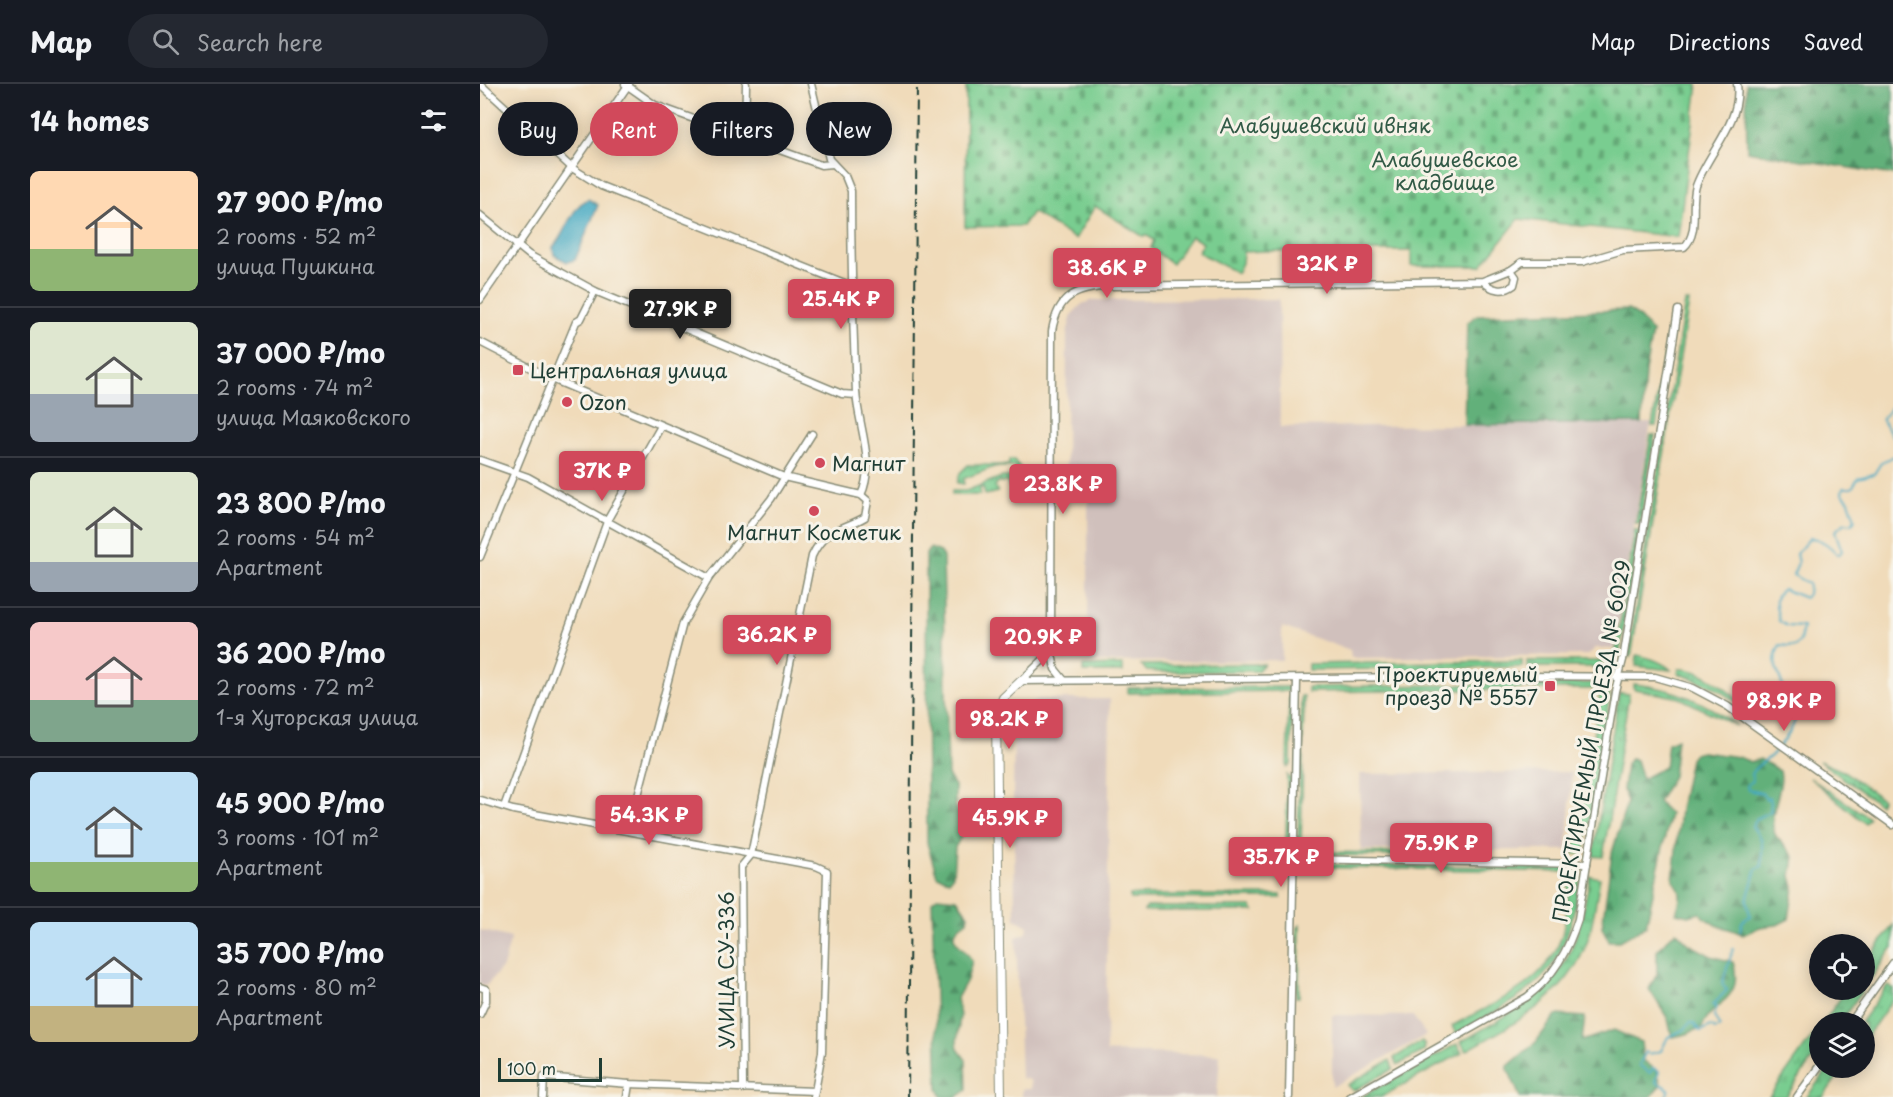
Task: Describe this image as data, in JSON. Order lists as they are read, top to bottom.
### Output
{
  "streets": {
    "street": ["ПРОЕКТИРУЕМЫЙ ПРОЕЗД № 6029", "УЛИЦА СУ-336"]
  },
  "parks": ["Алабушевский ивняк", "Алабушевское кладбище"],
  "places": {
    "transit": ["Центральная улица", "Проектируемый проезд № 5557"],
    "other": ["Ozon", "Магнит", "Магнит Косметик"]
  },
  "scale_bar": "100 m",
  "page": {
    "header": "Map",
    "search": "Search here",
    "nav": ["Map", "Directions", "Saved"],
    "heading": "14 homes",
    "chip": [
      "Buy",
      "Rent",
      "Filters",
      "New"
    ],
    "list": [
      {
        "name": "27 900 ₽/mo",
        "note": "2 rooms · 52 m² · улица Пушкина"
      },
      {
        "name": "37 000 ₽/mo",
        "note": "2 rooms · 74 m² · улица Маяковского"
      },
      {
        "name": "23 800 ₽/mo",
        "note": "2 rooms · 54 m² · Apartment"
      },
      {
        "name": "36 200 ₽/mo",
        "note": "2 rooms · 72 m² · 1-я Хуторская улица"
      },
      {
        "name": "45 900 ₽/mo",
        "note": "3 rooms · 101 m² · Apartment"
      },
      {
        "name": "35 700 ₽/mo",
        "note": "2 rooms · 80 m² · Apartment"
      }
    ],
    "price": [
      "32K ₽",
      "38.6K ₽",
      "25.4K ₽",
      "27.9K ₽",
      "37K ₽",
      "23.8K ₽",
      "36.2K ₽",
      "20.9K ₽",
      "98.9K ₽",
      "98.2K ₽",
      "54.3K ₽",
      "45.9K ₽",
      "75.9K ₽",
      "35.7K ₽"
    ],
    "scale": "100 m"
  }
}
